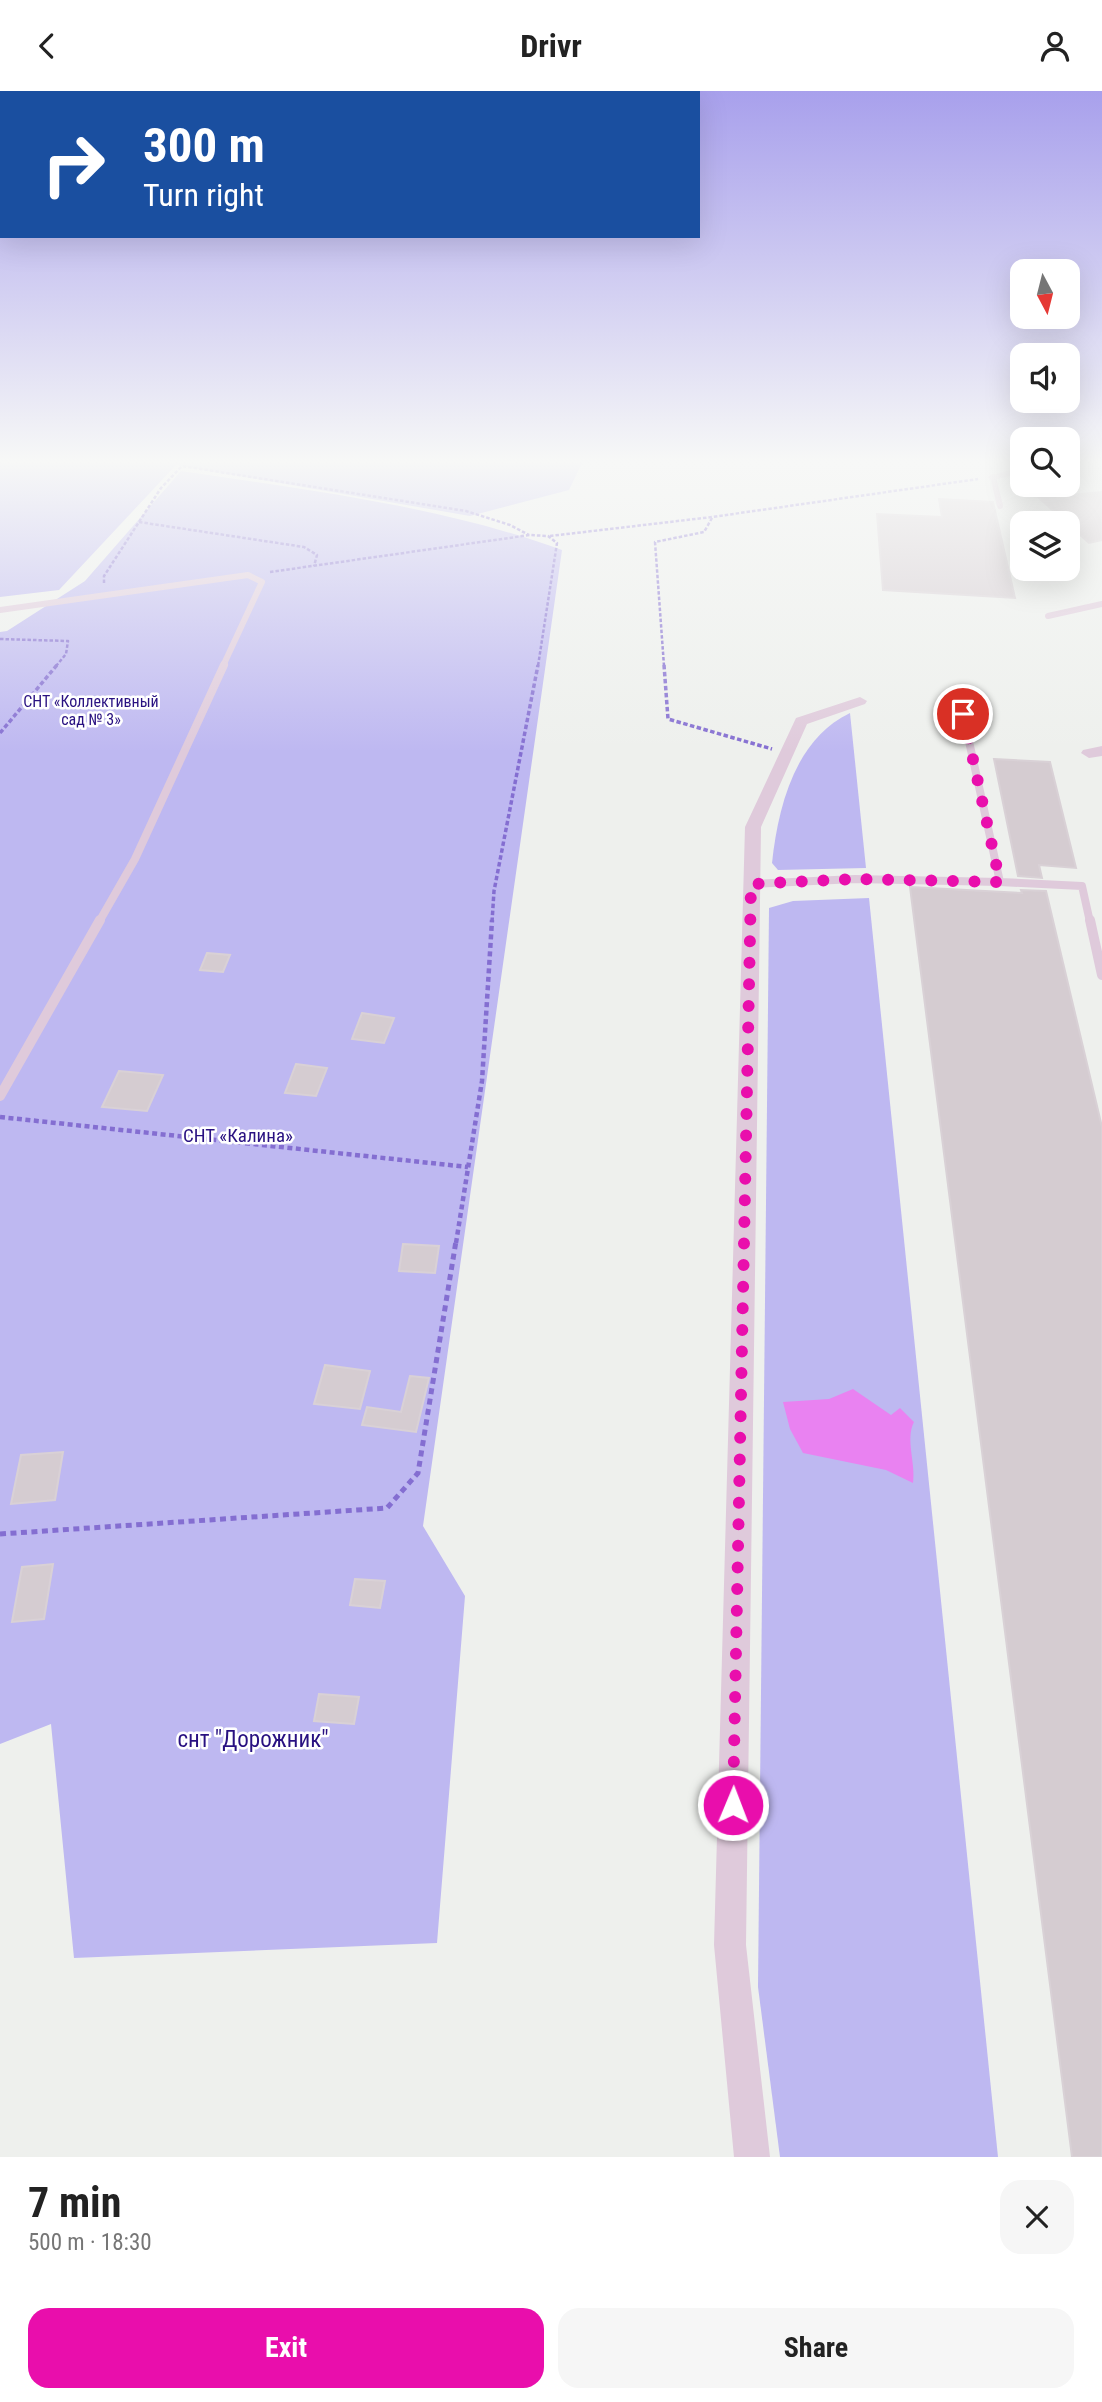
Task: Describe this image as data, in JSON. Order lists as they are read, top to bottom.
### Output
{
  "parks": ["СНТ «Коллективный сад № 3»", "СНТ «Калина»", "снт \"Дорожник\""],
  "north": "bottom",
  "page": {
    "header": "Drivr",
    "turn": ["300 m", "Turn right"],
    "heading": ["7 min", "500 m · 18:30"],
    "buttons": ["Exit", "Share"]
  }
}
